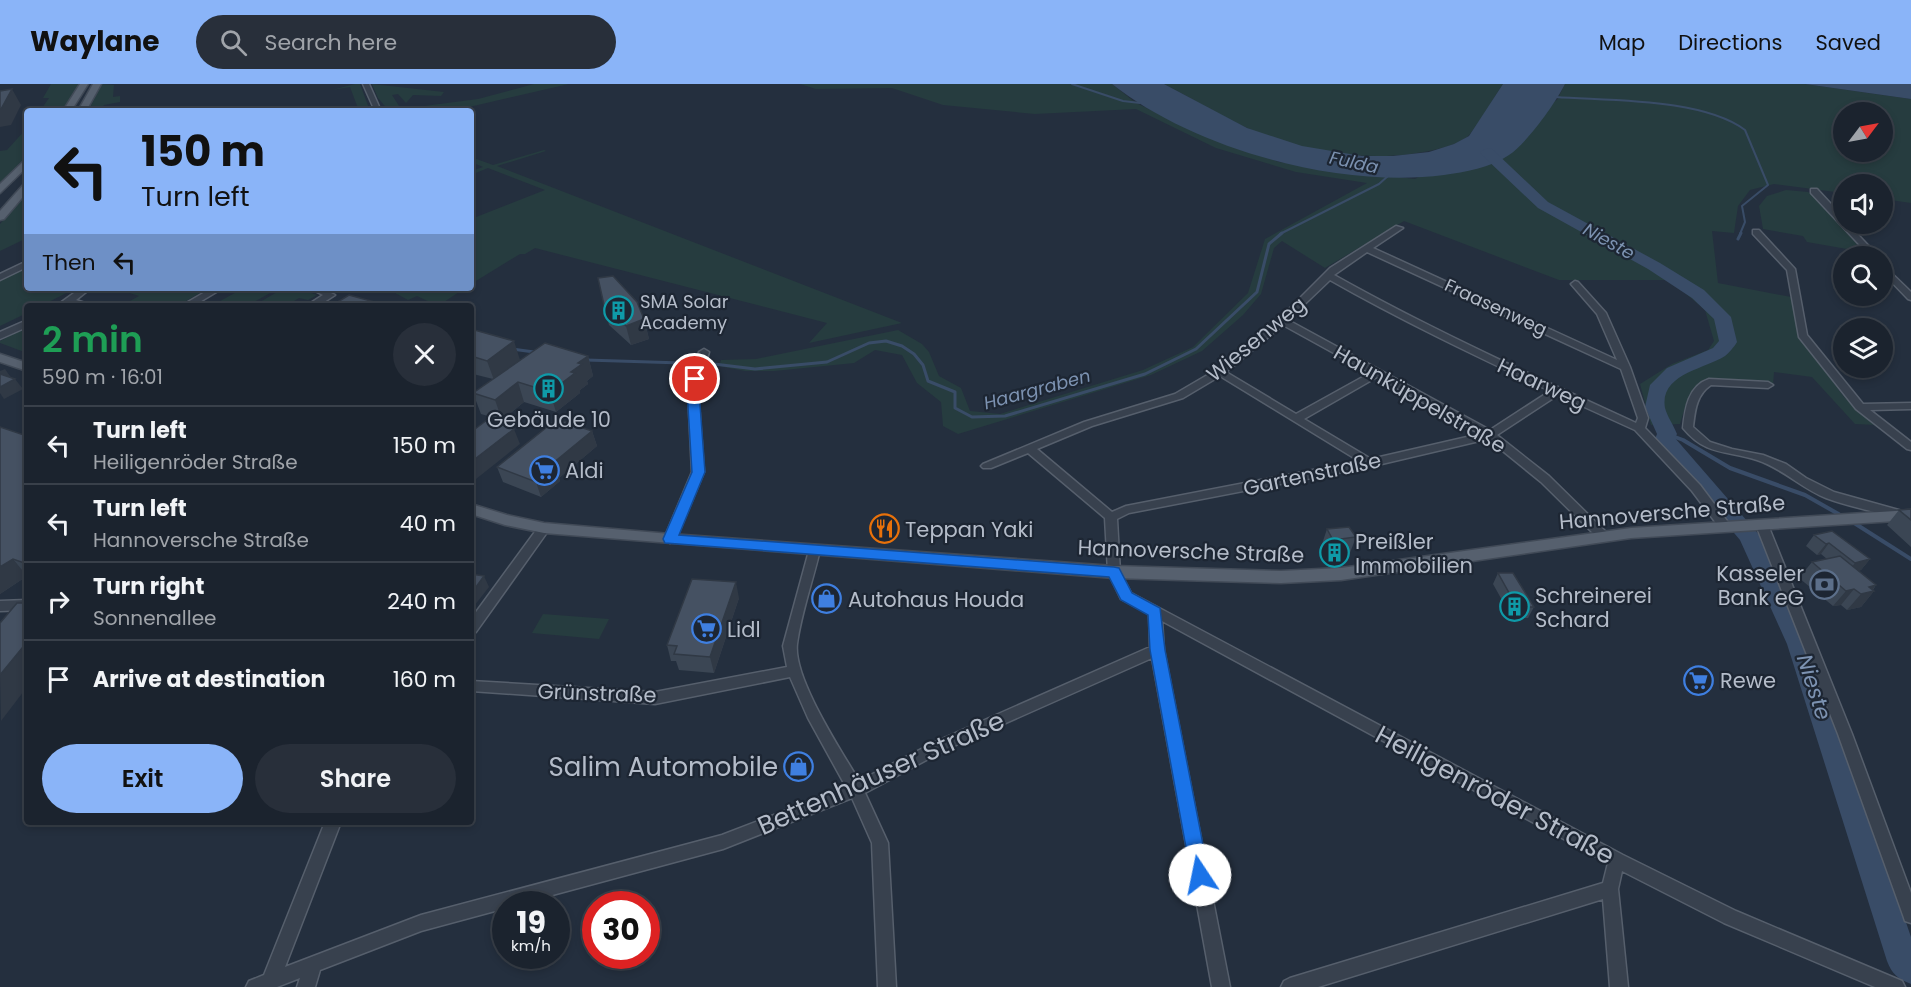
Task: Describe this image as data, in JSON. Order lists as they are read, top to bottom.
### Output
{
  "streets": {
    "main road": ["Hannoversche Straße"],
    "street": [
      "Fraasenweg",
      "Wiesenweg",
      "Haarweg",
      "Haunküppelstraße",
      "Gartenstraße",
      "Grünstraße",
      "Bettenhäuser Straße",
      "Heiligenröder Straße"
    ]
  },
  "crossings": [
    ["Fraasenweg", "Wiesenweg"],
    ["Wiesenweg", "Haarweg"],
    ["Wiesenweg", "Haunküppelstraße"],
    ["Haarweg", "Gartenstraße"],
    ["Haarweg", "Hannoversche Straße"],
    ["Haunküppelstraße", "Gartenstraße"],
    ["Haunküppelstraße", "Hannoversche Straße"],
    ["Hannoversche Straße", "Heiligenröder Straße"]
  ],
  "water": ["Fulda", "Nieste", "Haargraben"],
  "places": {
    "building": [
      "SMA Solar Academy",
      "Gebäude 10",
      "Preißler Immobilien",
      "Schreinerei Schard"
    ],
    "supermarket": ["Aldi", "Lidl", "Rewe"],
    "restaurant": ["Teppan Yaki"],
    "bank": ["Kasseler Bank eG"],
    "shop": ["Autohaus Houda", "Salim Automobile"]
  },
  "north": "top right",
  "page": {
    "header": "Waylane",
    "search": "Search here",
    "nav": ["Map", "Directions", "Saved"],
    "turn": ["150 m", "Turn left"],
    "then": "Then",
    "heading": ["2 min", "590 m · 16:01"],
    "list": [
      {
        "name": "Turn left",
        "note": "Heiligenröder Straße",
        "value": "150 m"
      },
      {
        "name": "Turn left",
        "note": "Hannoversche Straße",
        "value": "40 m"
      },
      {
        "name": "Turn right",
        "note": "Sonnenallee",
        "value": "240 m"
      },
      {
        "name": "Arrive at destination",
        "value": "160 m"
      }
    ],
    "buttons": ["Exit", "Share"],
    "speed": "19 km/h",
    "limit": "30"
  }
}
